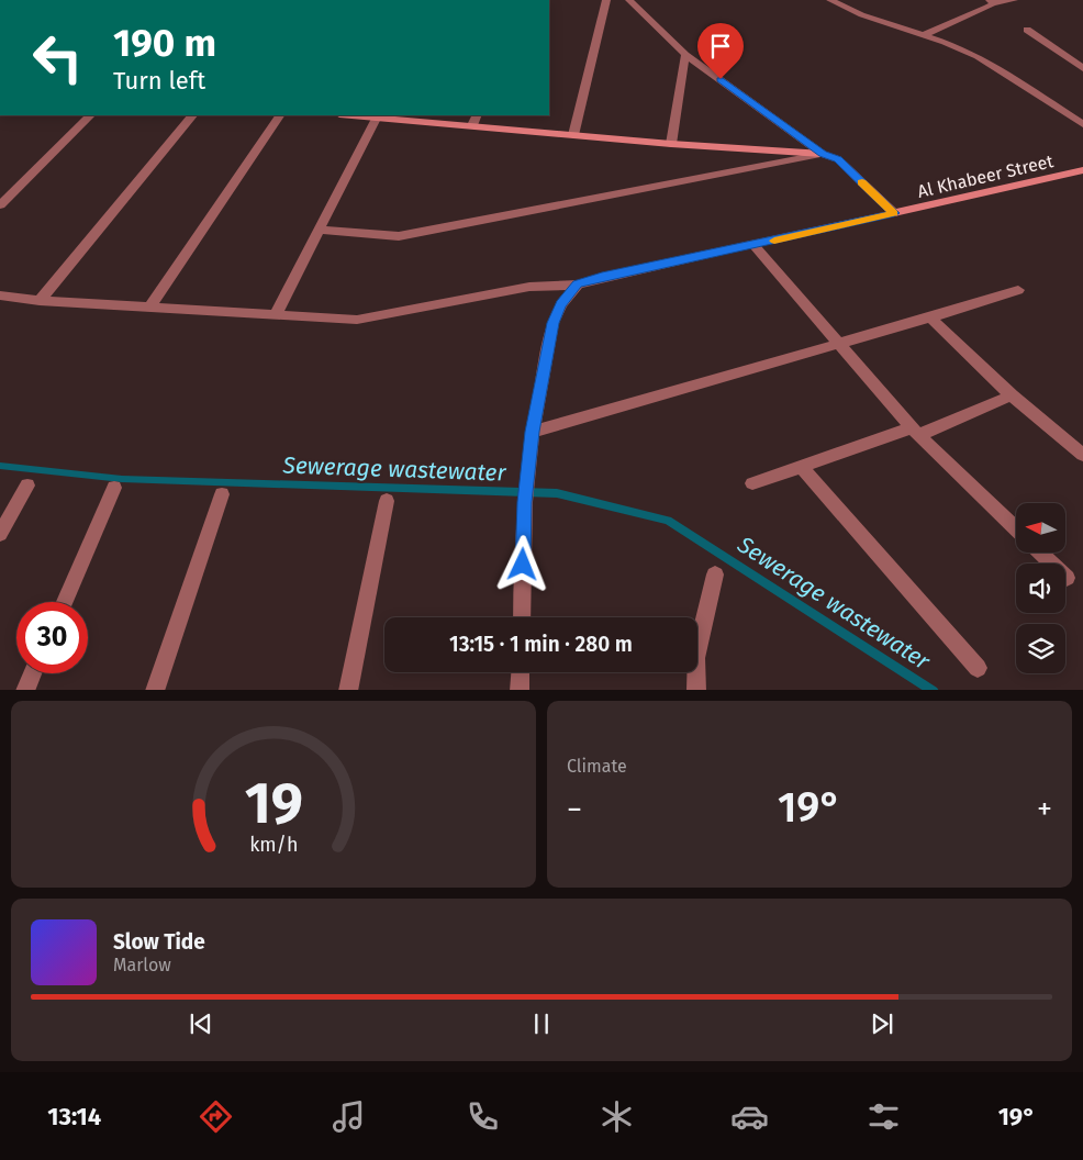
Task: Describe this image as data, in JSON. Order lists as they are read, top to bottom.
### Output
{
  "streets": {
    "street": ["Al Khabeer Street"]
  },
  "water": ["Sewerage wastewater"],
  "north": "left",
  "page": {
    "turn": ["190 m", "Turn left"],
    "limit": "30",
    "trip": "13:15 · 1 min · 280 m",
    "tile": "Climate",
    "heat": ["−", "19°", "+"],
    "song": ["Slow Tide", "Marlow"],
    "tabs": ["13:14", "19°"],
    "gauge": ["19", "km/h"]
  }
}
